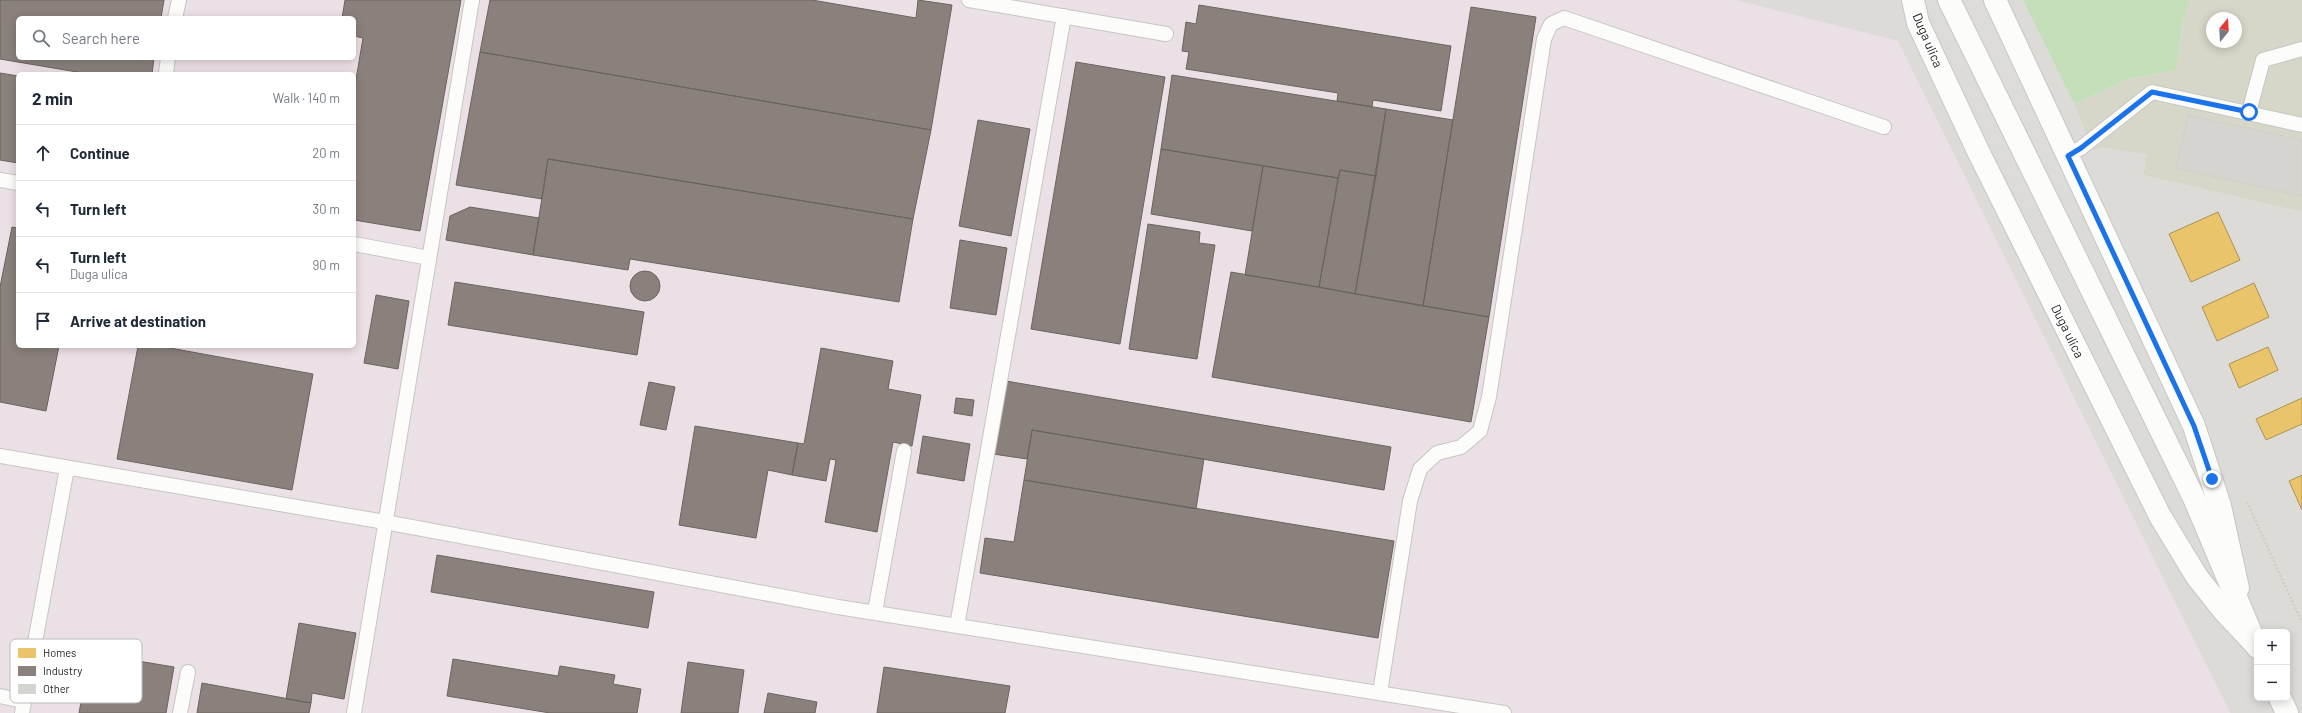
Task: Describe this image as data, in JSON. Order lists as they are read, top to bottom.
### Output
{
  "streets": {
    "street": ["Duga ulica"]
  },
  "legend": ["Homes", "Industry", "Other"],
  "north": "top",
  "page": {
    "search": "Search here",
    "heading": ["2 min", "Walk · 140 m"],
    "list": [
      ["Continue", "20 m"],
      ["Turn left", "30 m"],
      ["Turn left", "Duga ulica", "90 m"],
      "Arrive at destination"
    ],
    "map_buttons": ["+", "−"]
  }
}
